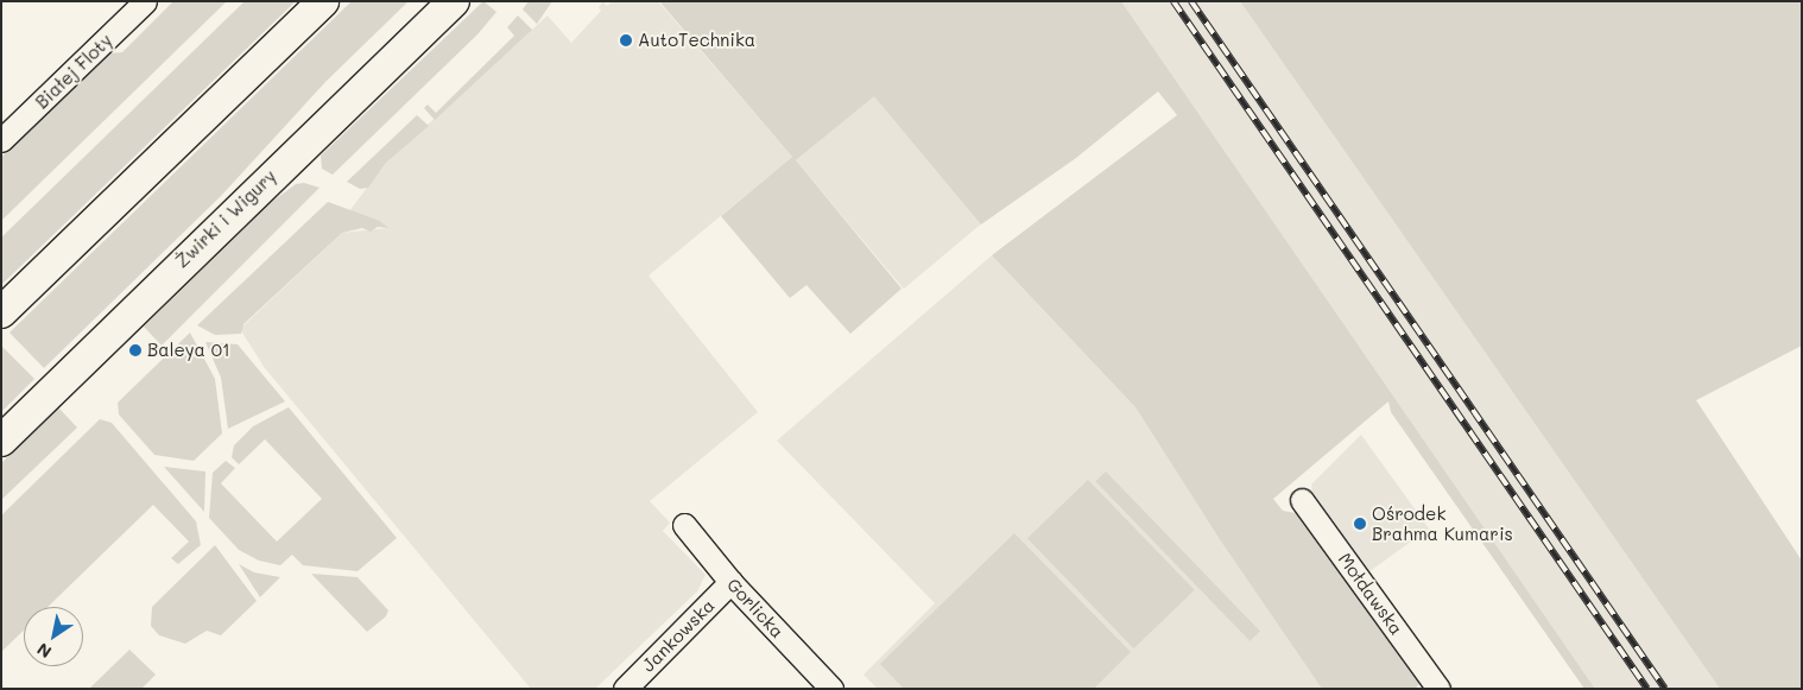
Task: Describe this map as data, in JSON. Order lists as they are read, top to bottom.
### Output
{
  "streets": {
    "main road": ["Żwirki i Wigury"],
    "street": [
      "Białej Floty",
      "Mołdawska",
      "Gorlicka",
      "Jankowska"
    ]
  },
  "crossings": [
    ["Gorlicka", "Jankowska"]
  ],
  "places": ["AutoTechnika", "Baleya 01", "Ośrodek Brahma Kumaris"],
  "north": "bottom left"
}
